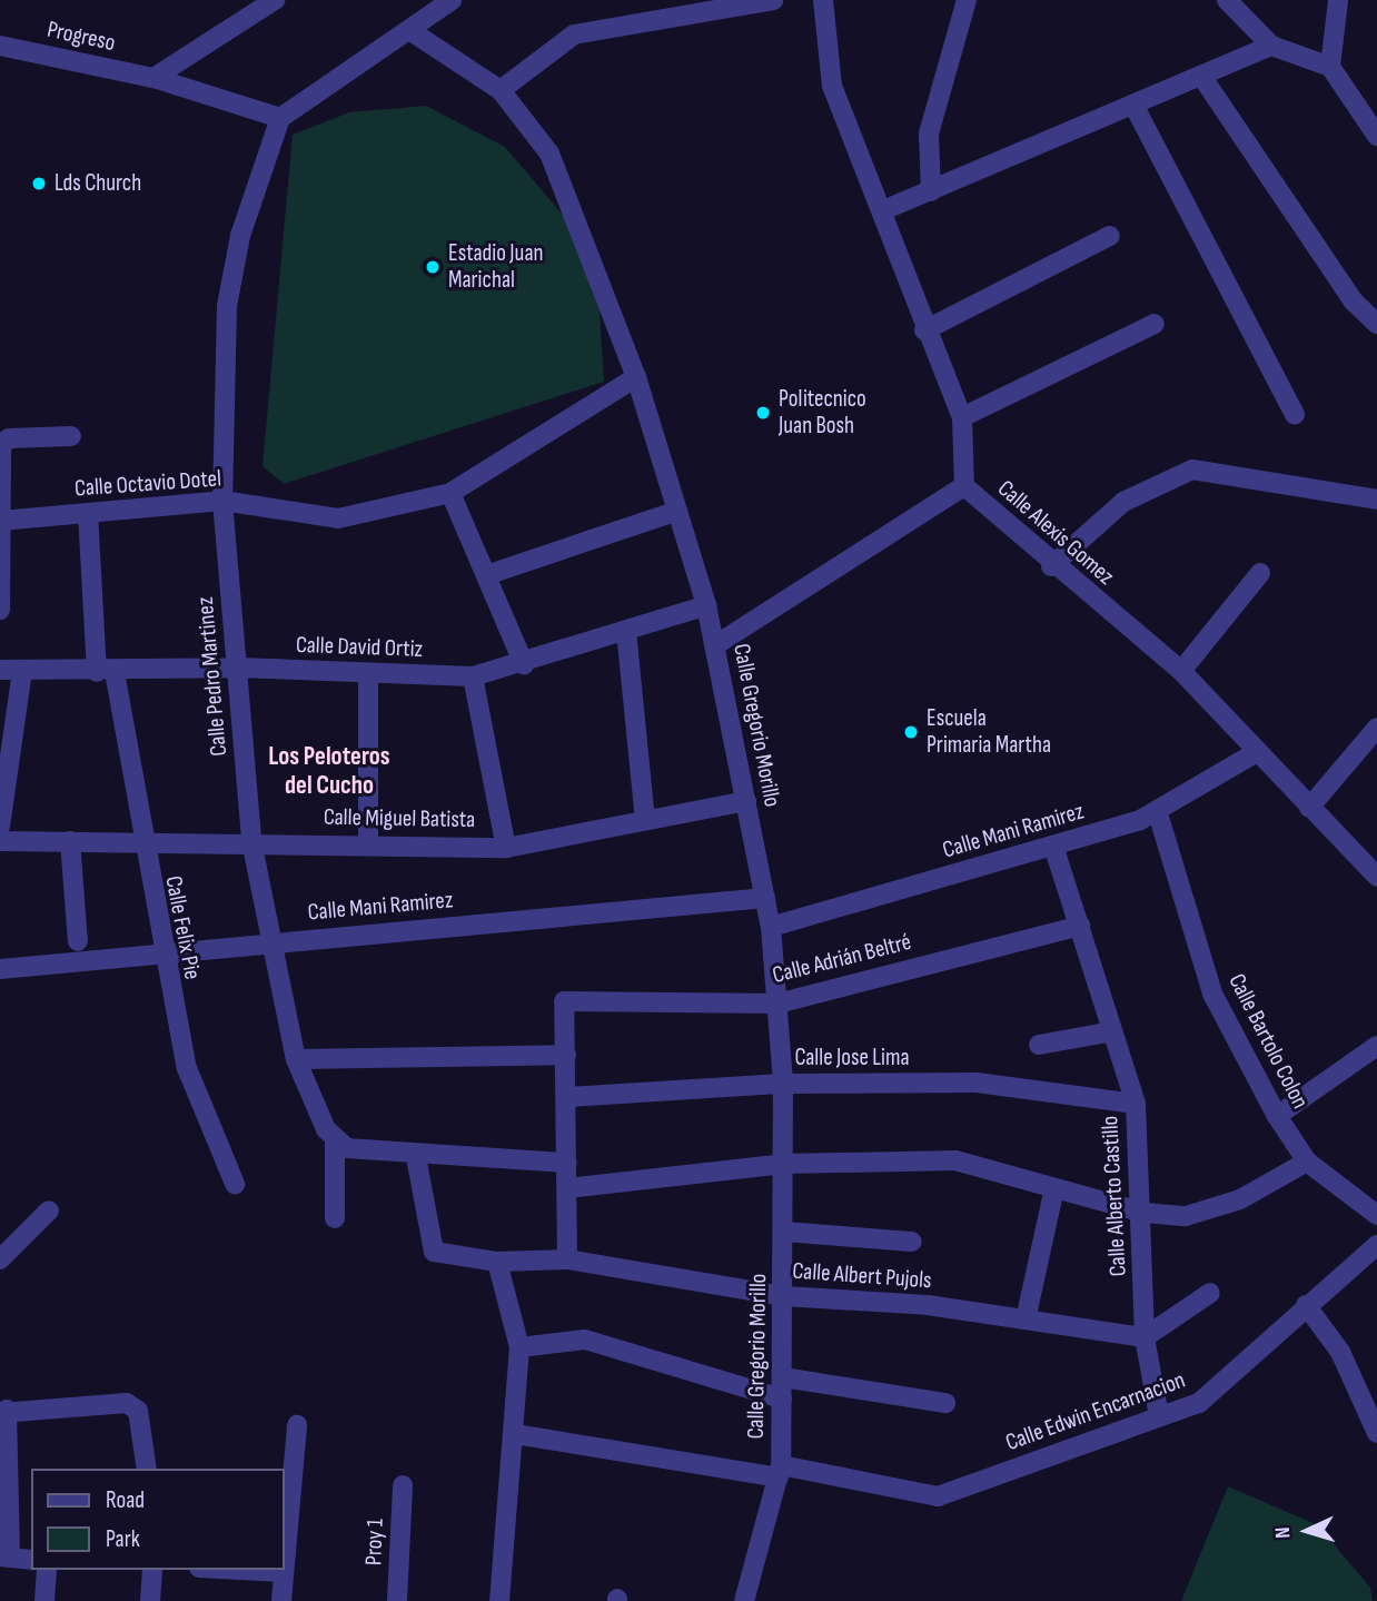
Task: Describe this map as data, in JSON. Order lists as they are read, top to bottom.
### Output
{
  "streets": {
    "street": [
      "Progreso",
      "Calle Octavio Dotel",
      "Calle Alexis Gomez",
      "Calle David Ortiz",
      "Calle Pedro Martinez",
      "Calle Gregorio Morillo",
      "Calle Miguel Batista",
      "Calle Mani Ramirez",
      "Calle Felix Pie",
      "Calle Adrián Beltré",
      "Calle Bartolo Colon",
      "Calle Jose Lima",
      "Calle Alberto Castillo",
      "Calle Albert Pujols",
      "Calle Edwin Encarnacion",
      "Proy 1"
    ]
  },
  "crossings": [
    ["Progreso", "Calle Pedro Martinez"],
    ["Calle Octavio Dotel", "Calle Pedro Martinez"],
    ["Calle Octavio Dotel", "Calle Gregorio Morillo"],
    ["Calle Octavio Dotel", "Calle Felix Pie"],
    ["Calle Alexis Gomez", "Calle Mani Ramirez"],
    ["Calle David Ortiz", "Calle Pedro Martinez"],
    ["Calle David Ortiz", "Calle Gregorio Morillo"],
    ["Calle David Ortiz", "Calle Felix Pie"],
    ["Calle Pedro Martinez", "Calle Miguel Batista"],
    ["Calle Pedro Martinez", "Calle Mani Ramirez"],
    ["Calle Gregorio Morillo", "Calle Miguel Batista"],
    ["Calle Gregorio Morillo", "Calle Mani Ramirez"],
    ["Calle Gregorio Morillo", "Calle Adrián Beltré"],
    ["Calle Gregorio Morillo", "Calle Jose Lima"],
    ["Calle Gregorio Morillo", "Calle Albert Pujols"],
    ["Calle Gregorio Morillo", "Calle Edwin Encarnacion"],
    ["Calle Miguel Batista", "Calle Felix Pie"],
    ["Calle Mani Ramirez", "Calle Felix Pie"],
    ["Calle Mani Ramirez", "Calle Bartolo Colon"],
    ["Calle Mani Ramirez", "Calle Alberto Castillo"],
    ["Calle Adrián Beltré", "Calle Alberto Castillo"],
    ["Calle Jose Lima", "Calle Alberto Castillo"],
    ["Calle Alberto Castillo", "Calle Albert Pujols"],
    ["Calle Alberto Castillo", "Calle Edwin Encarnacion"]
  ],
  "districts": ["Los Peloteros del Cucho"],
  "places": [
    "Lds Church",
    "Estadio Juan Marichal",
    "Politecnico Juan Bosh",
    "Escuela Primaria Martha"
  ],
  "legend": ["Road", "Park"],
  "north": "left"
}
